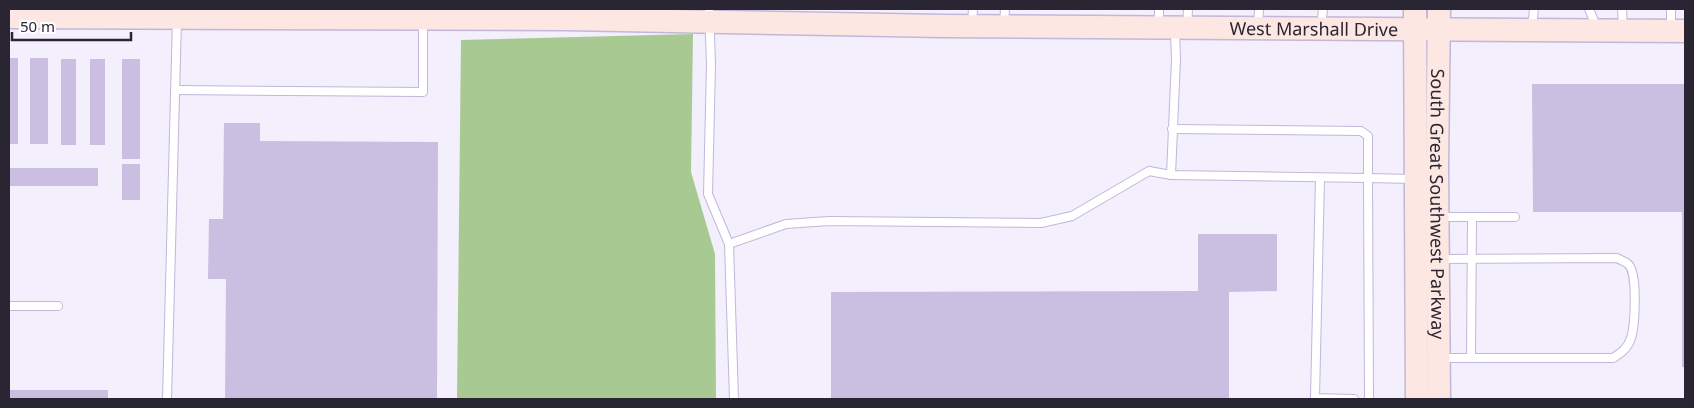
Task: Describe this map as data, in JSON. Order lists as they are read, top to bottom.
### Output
{
  "streets": {
    "main road": ["West Marshall Drive", "South Great Southwest Parkway"]
  },
  "crossings": [
    ["West Marshall Drive", "South Great Southwest Parkway"]
  ],
  "scale_bar": "50 m"
}
